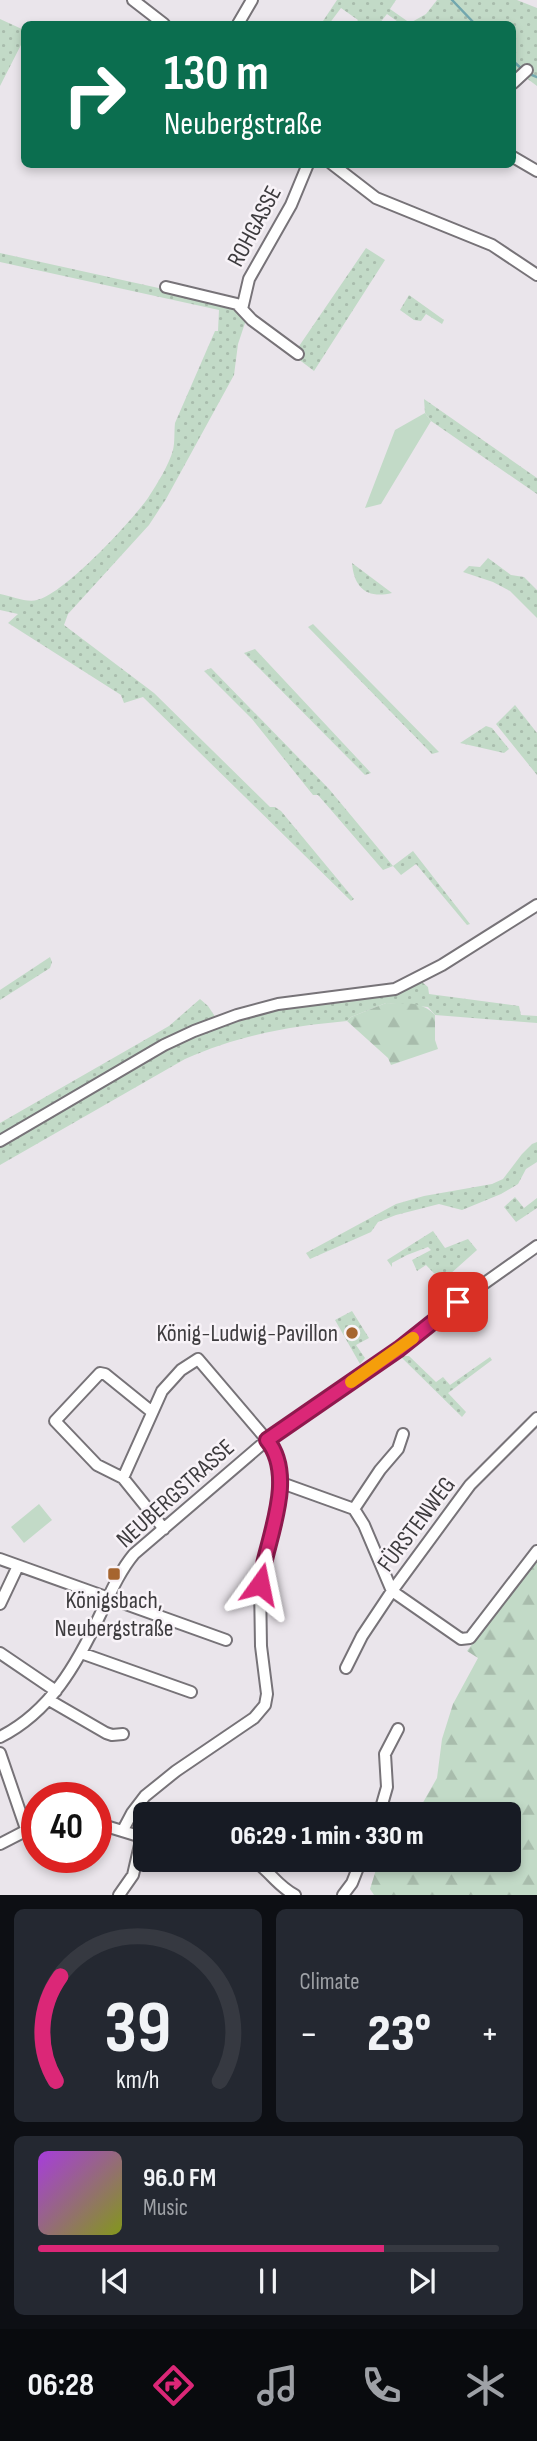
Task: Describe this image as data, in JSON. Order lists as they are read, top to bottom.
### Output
{
  "streets": {
    "street": ["ROHGASSE", "NEUBERGSTRASSE", "FÜRSTENWEG"]
  },
  "places": {
    "other": ["König-Ludwig-Pavillon"],
    "transit": ["Königsbach, Neubergstraße"]
  },
  "page": {
    "turn": ["130 m", "Neubergstraße"],
    "limit": "40",
    "trip": "06:29 · 1 min · 330 m",
    "tile": "Climate",
    "heat": ["−", "23°", "+"],
    "song": ["96.0 FM", "Music"],
    "tabs": "06:28",
    "gauge": ["39", "km/h"]
  }
}
